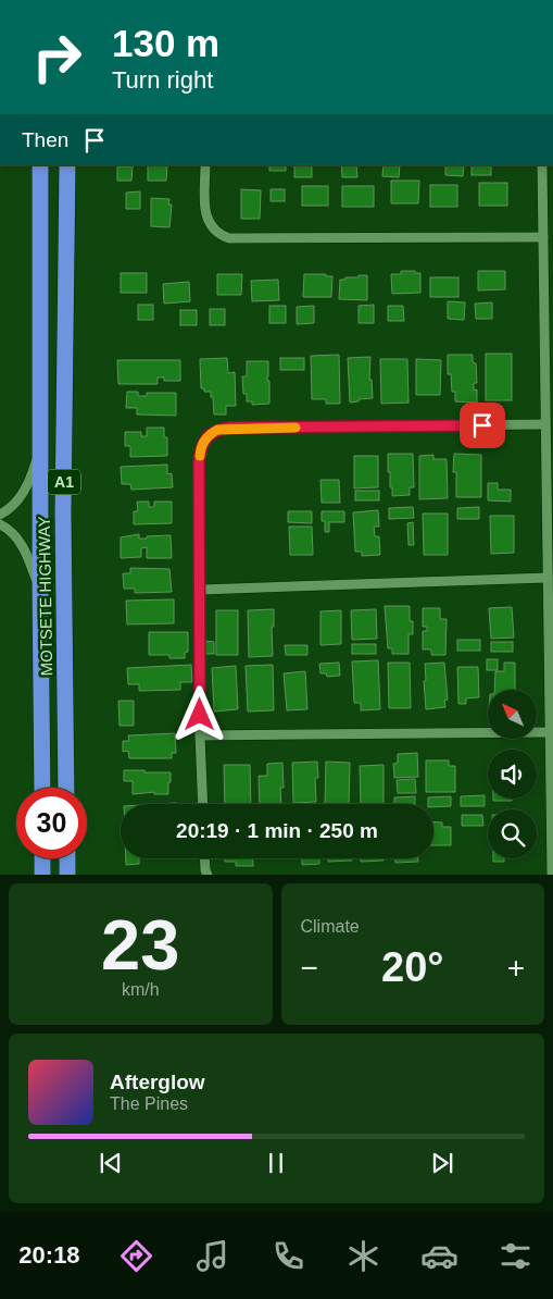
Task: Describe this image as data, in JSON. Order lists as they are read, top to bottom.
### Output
{
  "streets": {
    "highway": ["A1", "MOTSETE HIGHWAY"]
  },
  "north": "top left",
  "page": {
    "turn": ["130 m", "Turn right"],
    "then": "Then",
    "limit": "30",
    "trip": "20:19 · 1 min · 250 m",
    "tile": [
      ["23", "km/h"],
      "Climate"
    ],
    "heat": ["−", "20°", "+"],
    "song": ["Afterglow", "The Pines"],
    "tabs": "20:18"
  }
}
